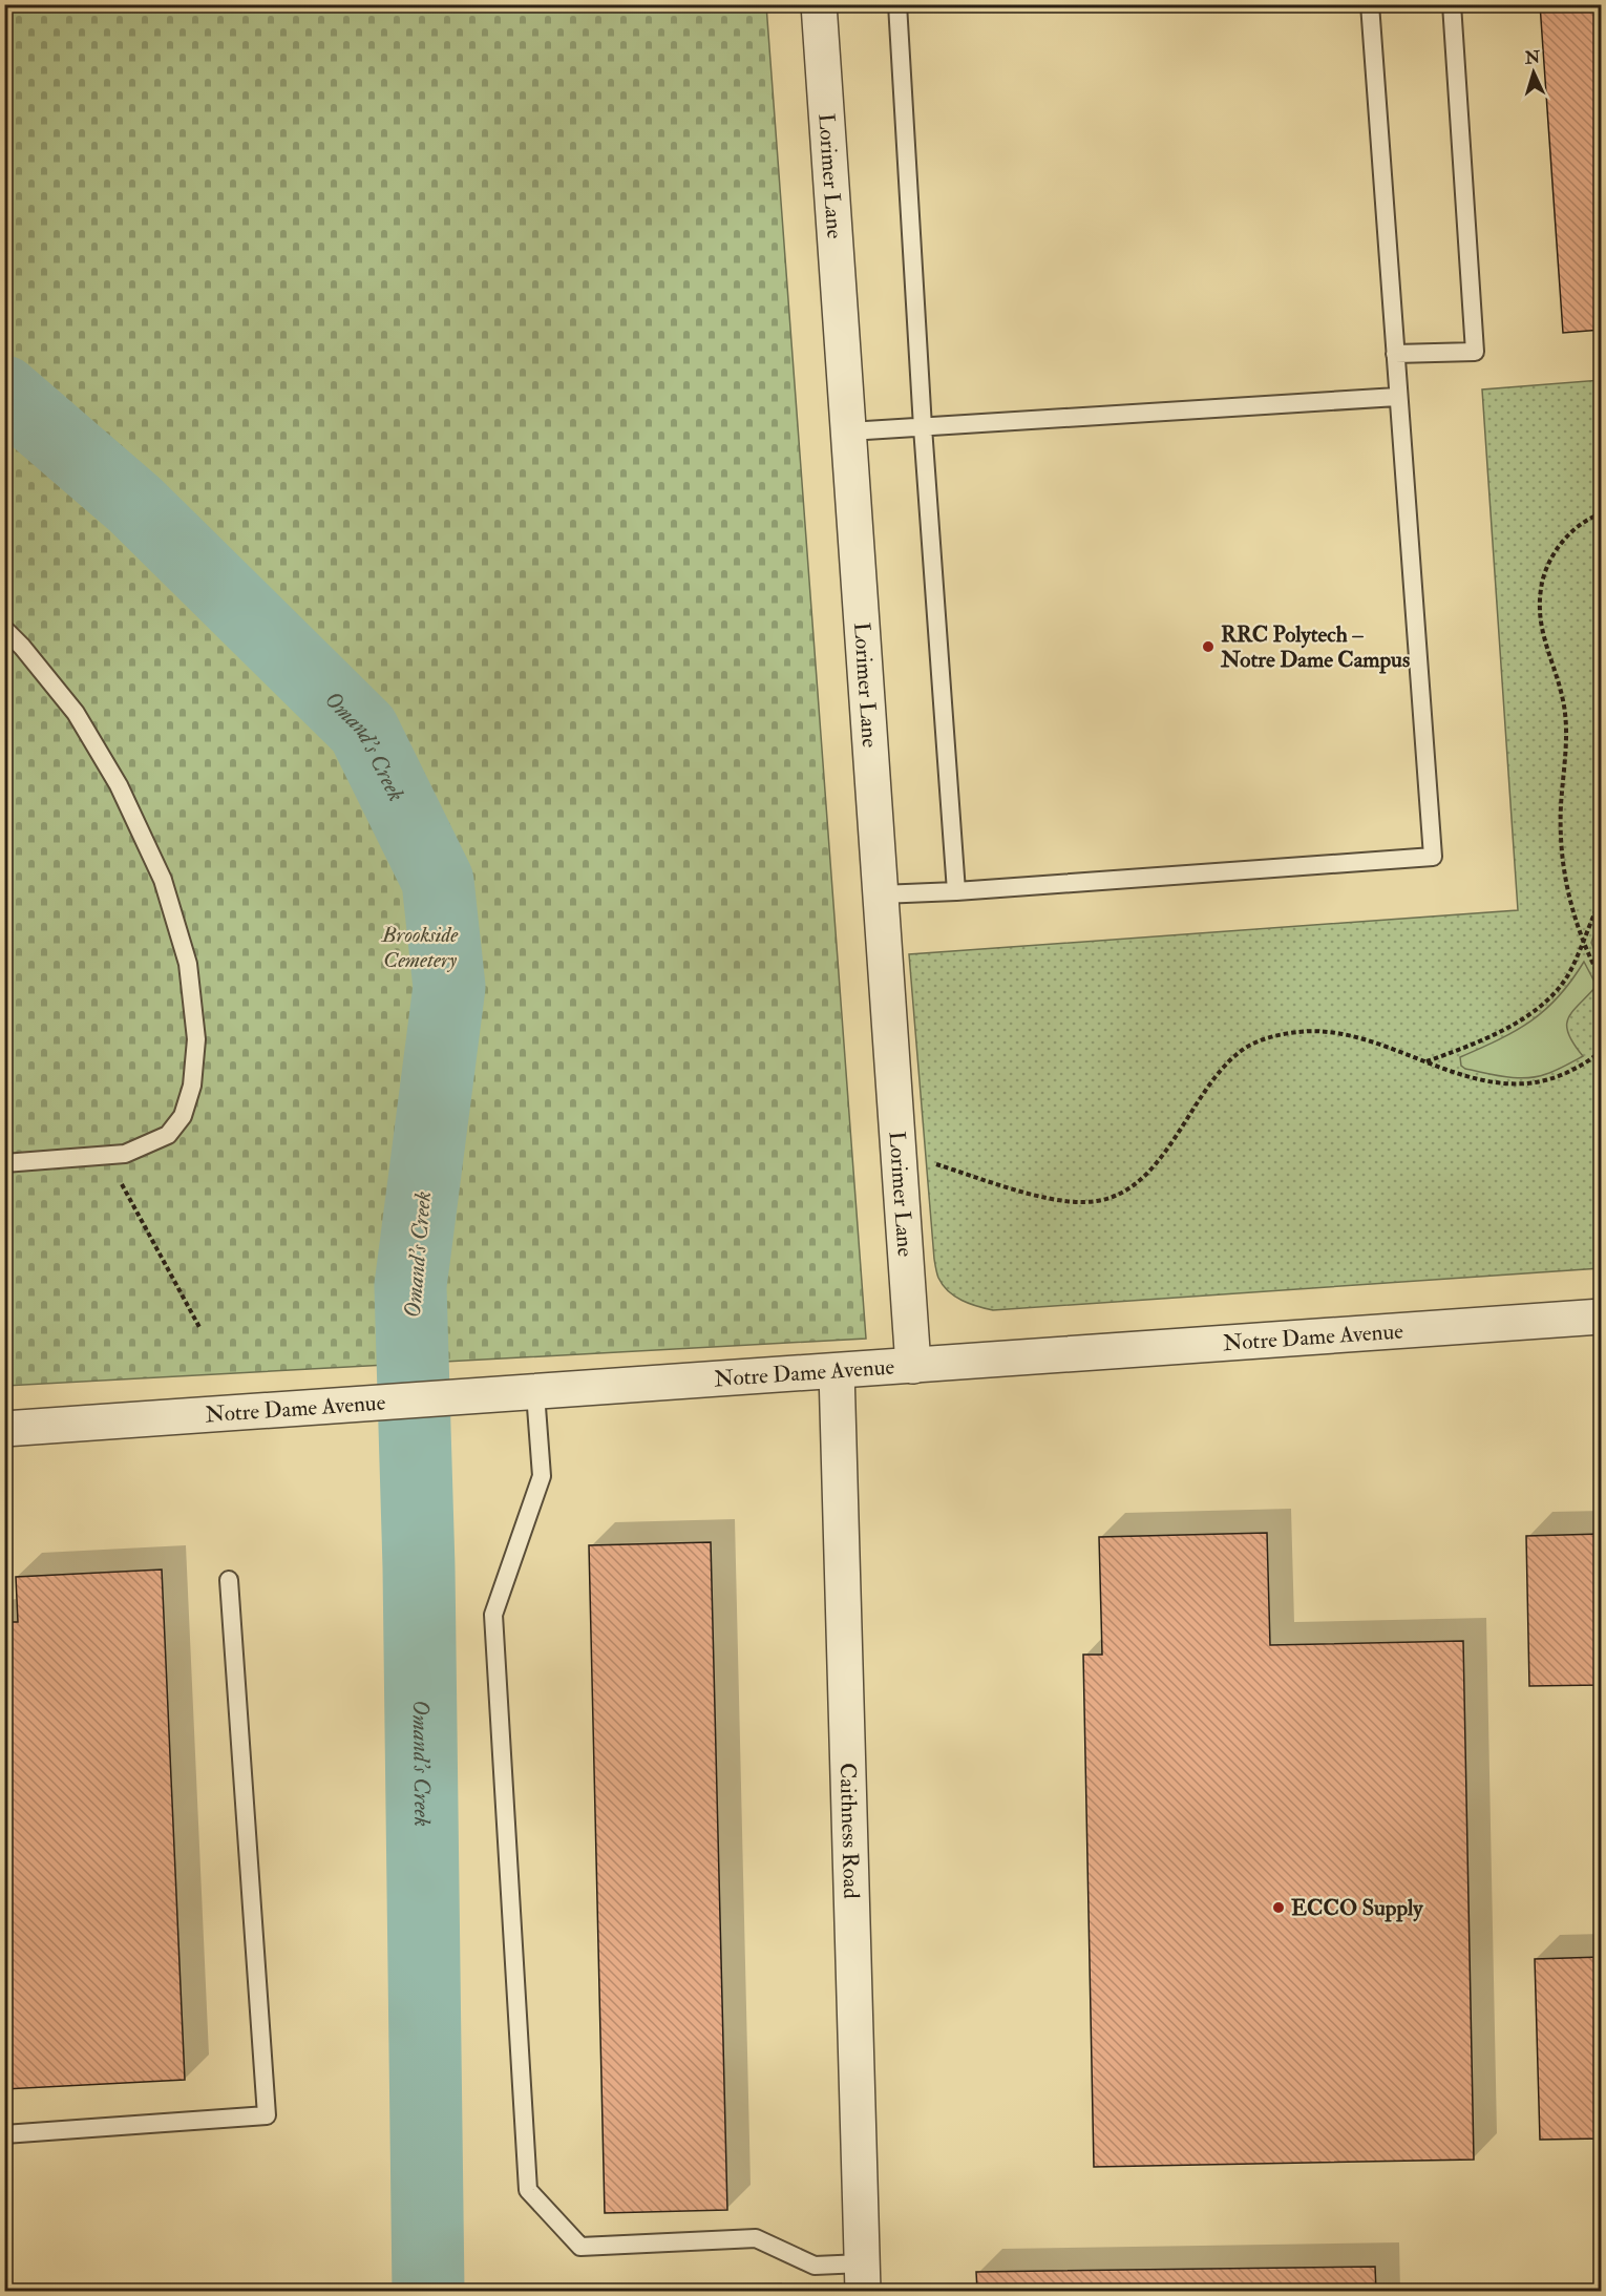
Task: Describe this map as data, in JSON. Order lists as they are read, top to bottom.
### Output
{
  "streets": {
    "street": ["Lorimer Lane", "Notre Dame Avenue", "Caithness Road"]
  },
  "crossings": [
    ["Lorimer Lane", "Notre Dame Avenue"],
    ["Notre Dame Avenue", "Caithness Road"]
  ],
  "water": ["Omand's Creek"],
  "parks": ["Brookside Cemetery"],
  "places": ["RRC Polytech – Notre Dame Campus", "ECCO Supply"],
  "north": "top"
}
